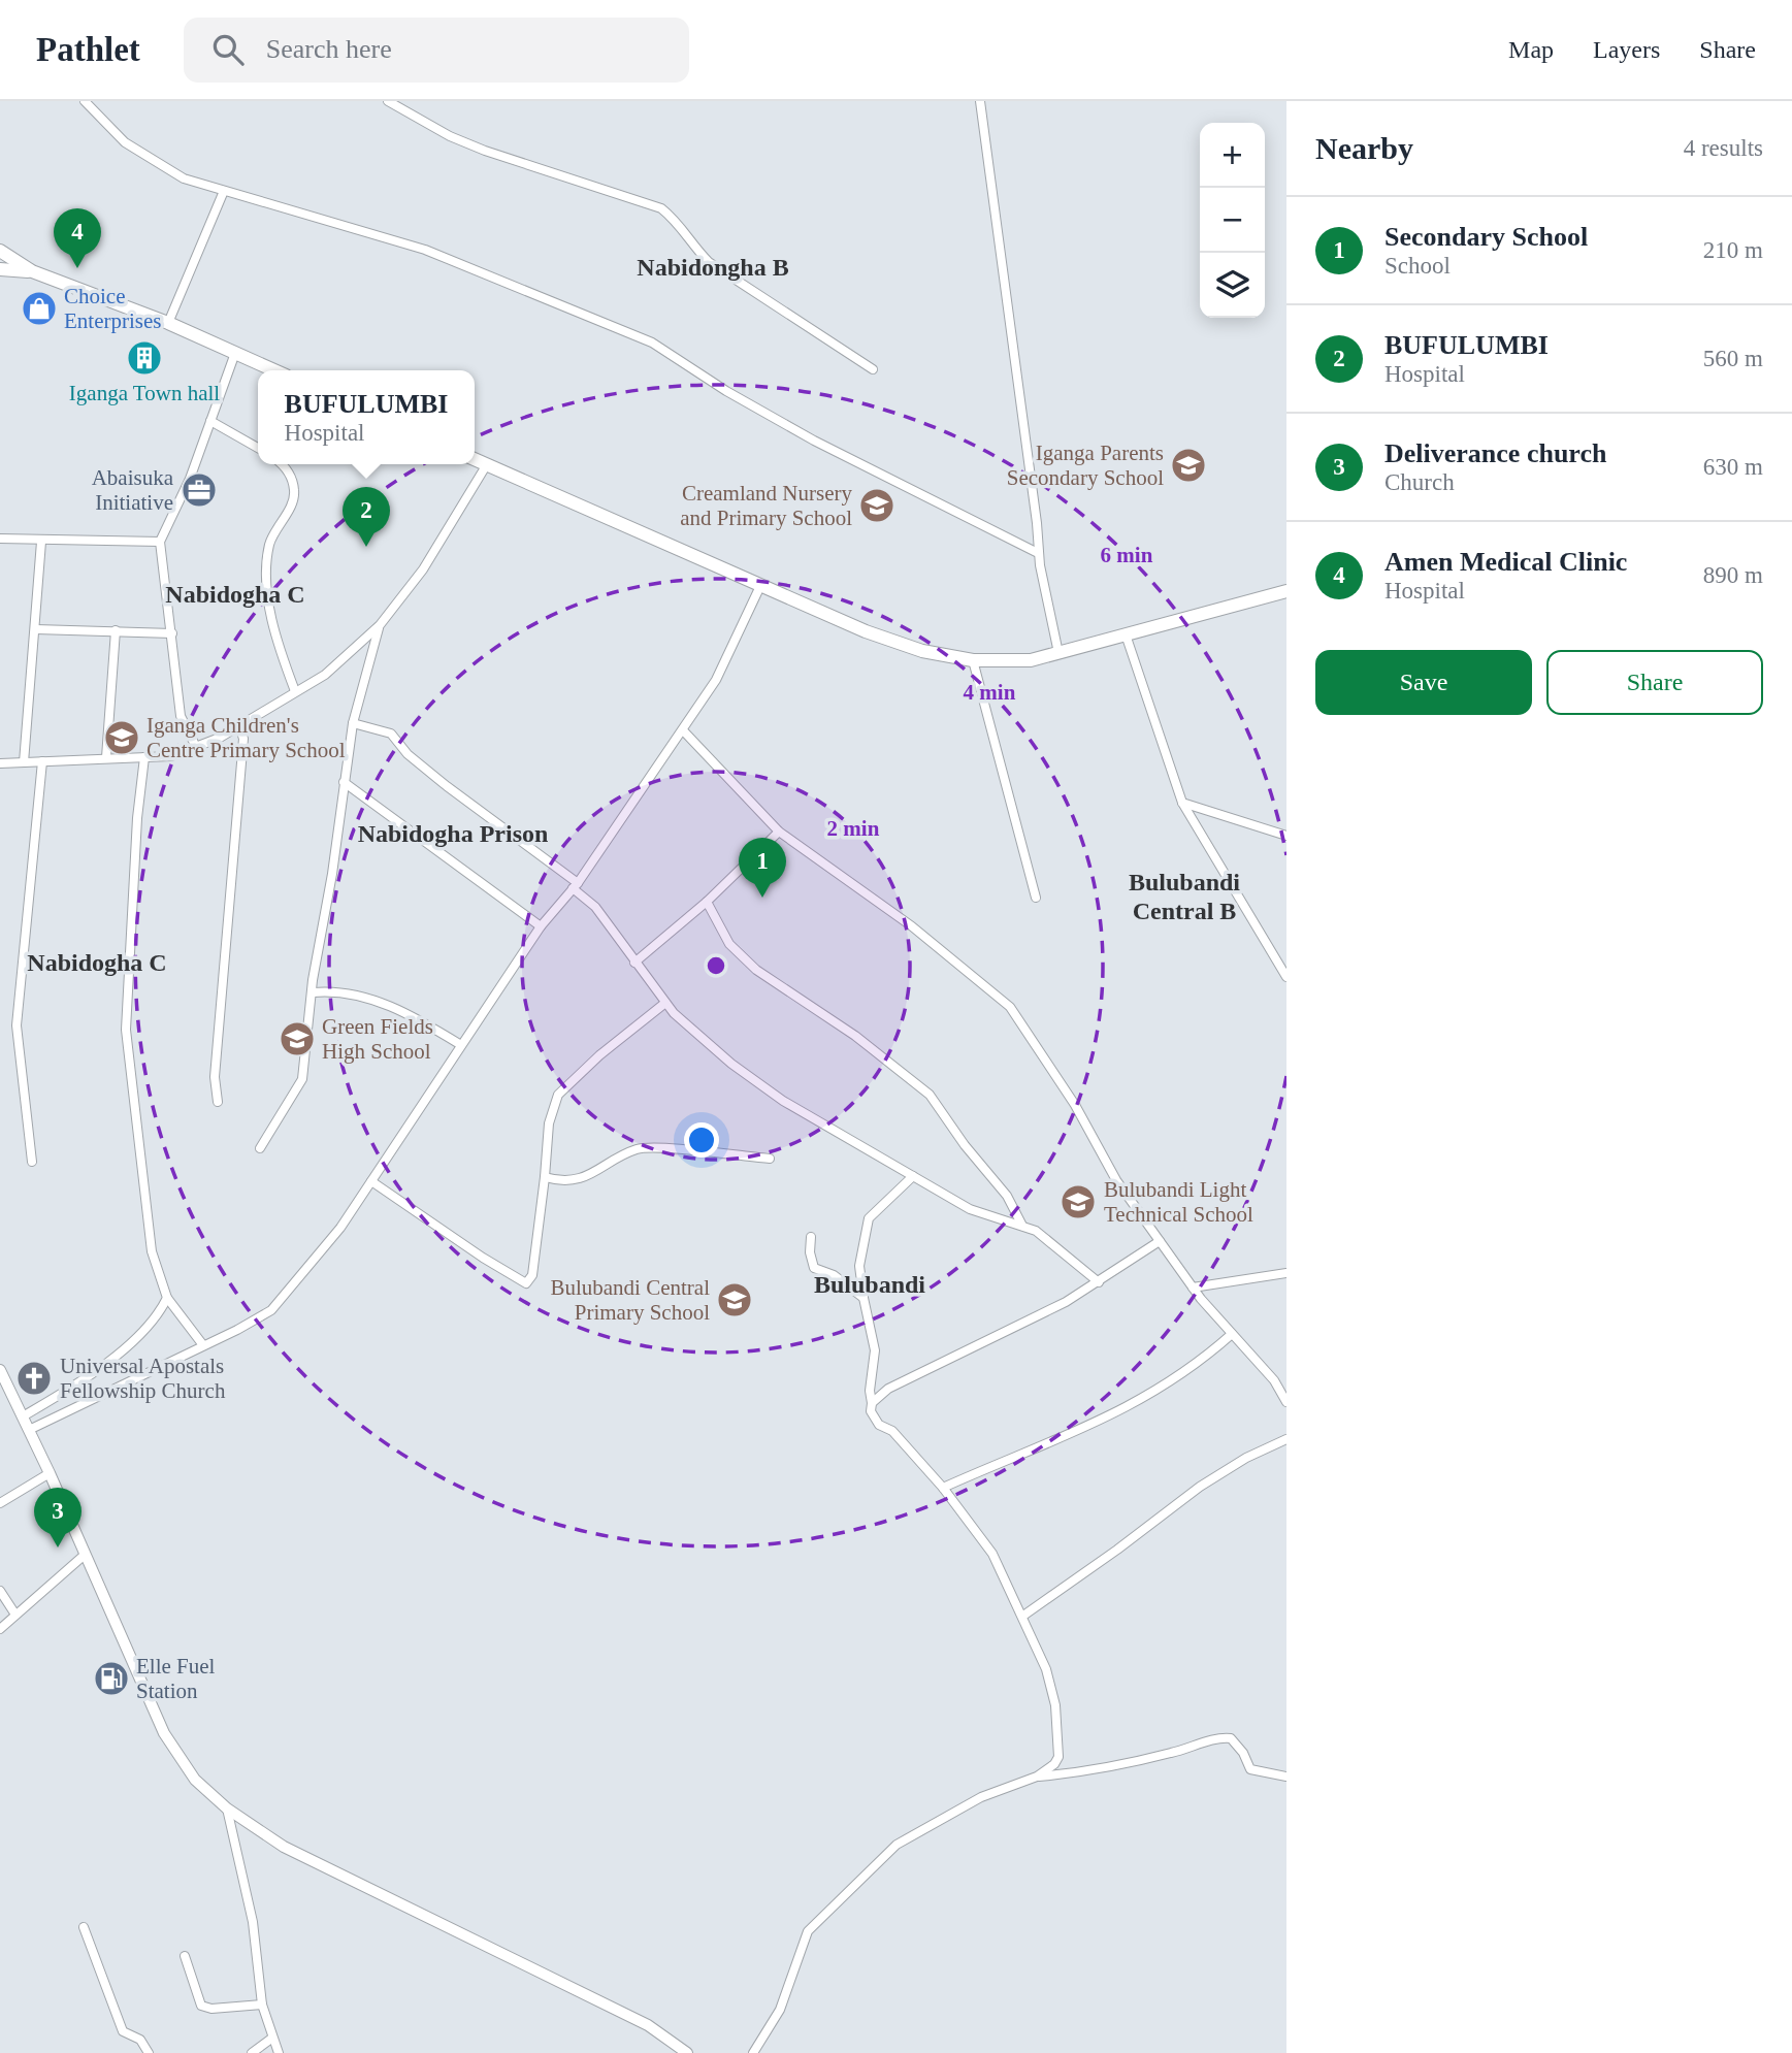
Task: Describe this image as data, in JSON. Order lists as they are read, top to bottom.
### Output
{
  "districts": [
    "Nabidongha B",
    "Nabidogha C",
    "Nabidogha Prison",
    "Bulubandi Central B",
    "Nabidogha C",
    "Bulubandi"
  ],
  "places": {
    "shop": ["Choice Enterprises"],
    "building": ["Iganga Town hall"],
    "school or university": [
      "Iganga Parents Secondary School",
      "Creamland Nursery and Primary School",
      "Iganga Children's Centre Primary School",
      "Green Fields High School",
      "Bulubandi Light Technical School",
      "Bulubandi Central Primary School"
    ],
    "office": ["Abaisuka Initiative"],
    "church": ["Universal Apostals Fellowship Church"],
    "fuel station": ["Elle Fuel Station"]
  },
  "page": {
    "header": "Pathlet",
    "search": "Search here",
    "nav": ["Map", "Layers", "Share"],
    "heading": ["Nearby", "4 results"],
    "map_buttons": ["+", "−"],
    "list": [
      {
        "mark": "1",
        "name": "Secondary School",
        "note": "School",
        "value": "210 m"
      },
      {
        "mark": "2",
        "name": "BUFULUMBI",
        "note": "Hospital",
        "value": "560 m"
      },
      {
        "mark": "3",
        "name": "Deliverance church",
        "note": "Church",
        "value": "630 m"
      },
      {
        "mark": "4",
        "name": "Amen Medical Clinic",
        "note": "Hospital",
        "value": "890 m"
      }
    ],
    "pins": [
      "4",
      "2",
      "1",
      "3"
    ],
    "popup": ["BUFULUMBI", "Hospital"],
    "buttons": ["Save", "Share"]
  },
  "rings": ["6 min", "4 min", "2 min"]
}
